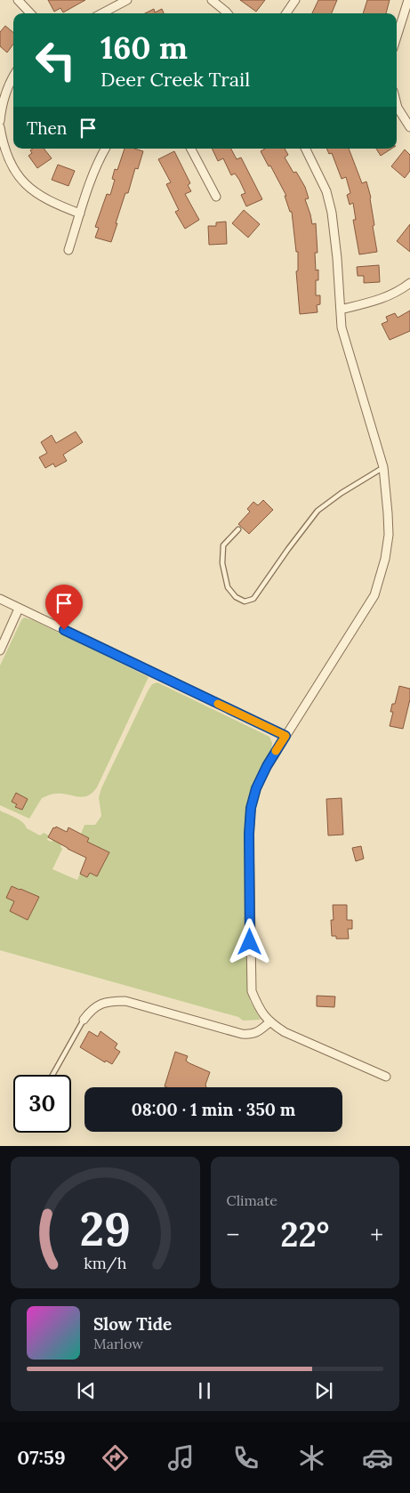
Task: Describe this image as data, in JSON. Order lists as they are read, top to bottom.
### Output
{
  "page": {
    "turn": ["160 m", "Deer Creek Trail"],
    "then": "Then",
    "limit": "30",
    "trip": "08:00 · 1 min · 350 m",
    "tile": "Climate",
    "heat": ["−", "22°", "+"],
    "song": ["Slow Tide", "Marlow"],
    "tabs": "07:59",
    "gauge": ["29", "km/h"]
  }
}
